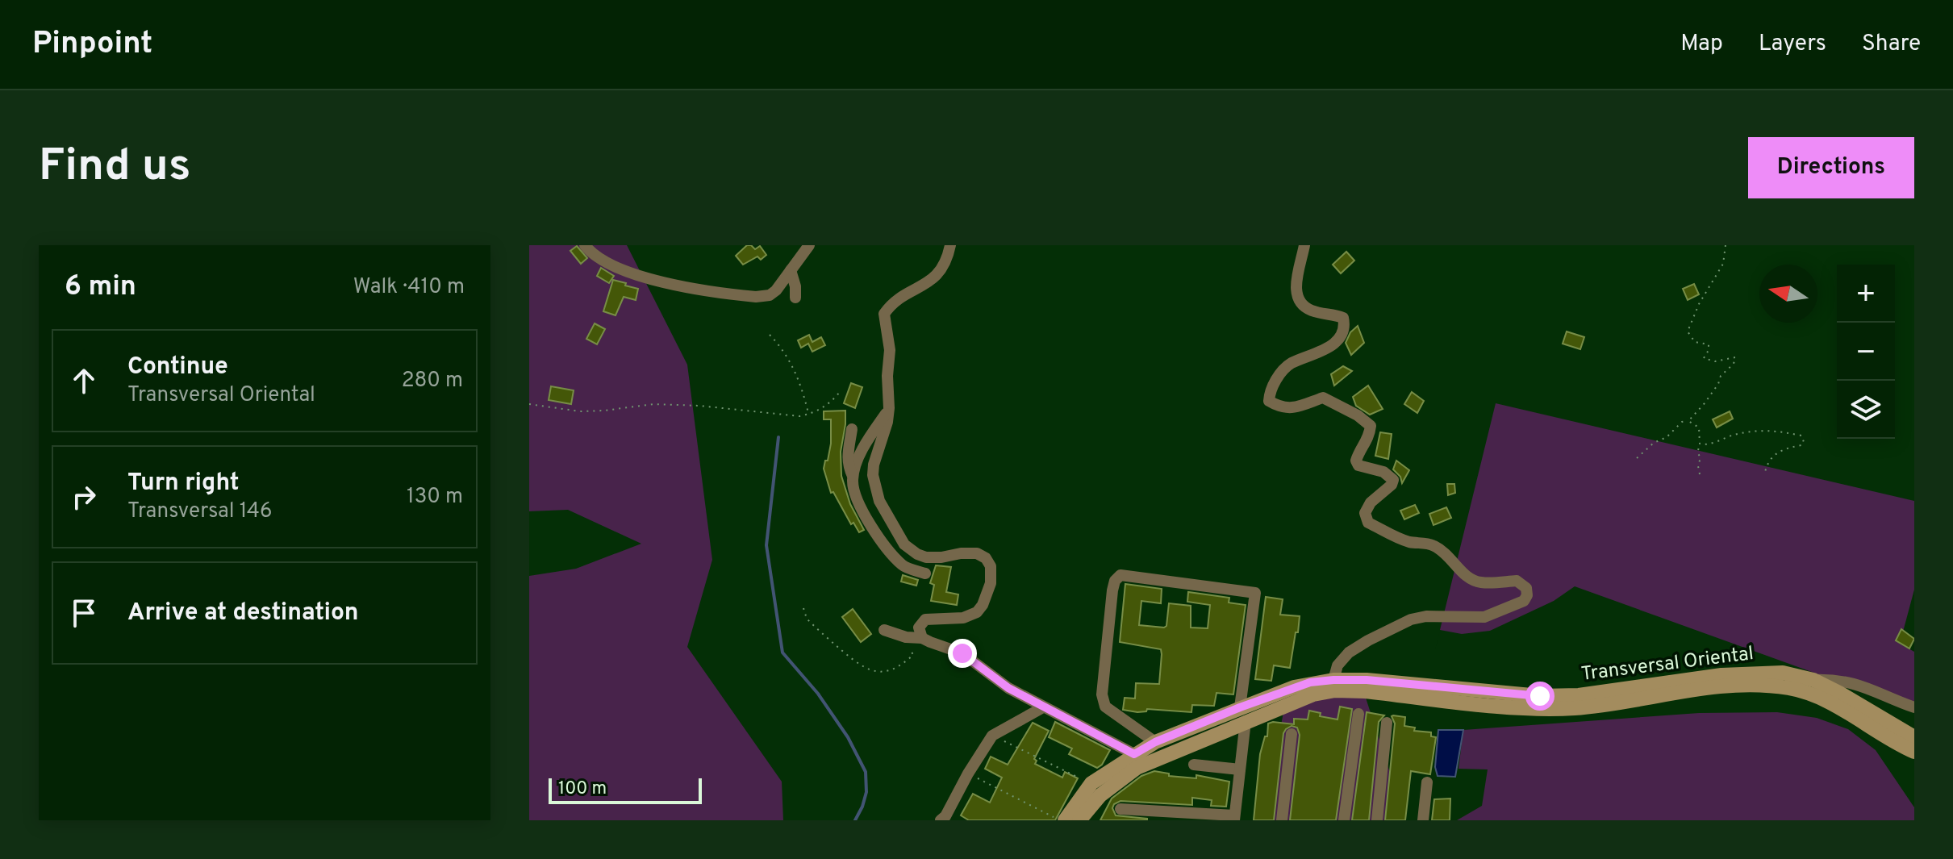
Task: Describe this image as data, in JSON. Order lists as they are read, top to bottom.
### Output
{
  "streets": {
    "main road": ["Transversal Oriental"]
  },
  "scale_bar": "100 m",
  "north": "left",
  "page": {
    "header": "Pinpoint",
    "nav": ["Map", "Layers", "Share"],
    "buttons": "Directions",
    "title": "Find us",
    "heading": ["6 min", "Walk · 410 m"],
    "map_buttons": ["+", "−"],
    "list": [
      ["Continue", "Transversal Oriental", "280 m"],
      ["Turn right", "Transversal 146", "130 m"],
      "Arrive at destination"
    ],
    "scale": "100 m"
  }
}
